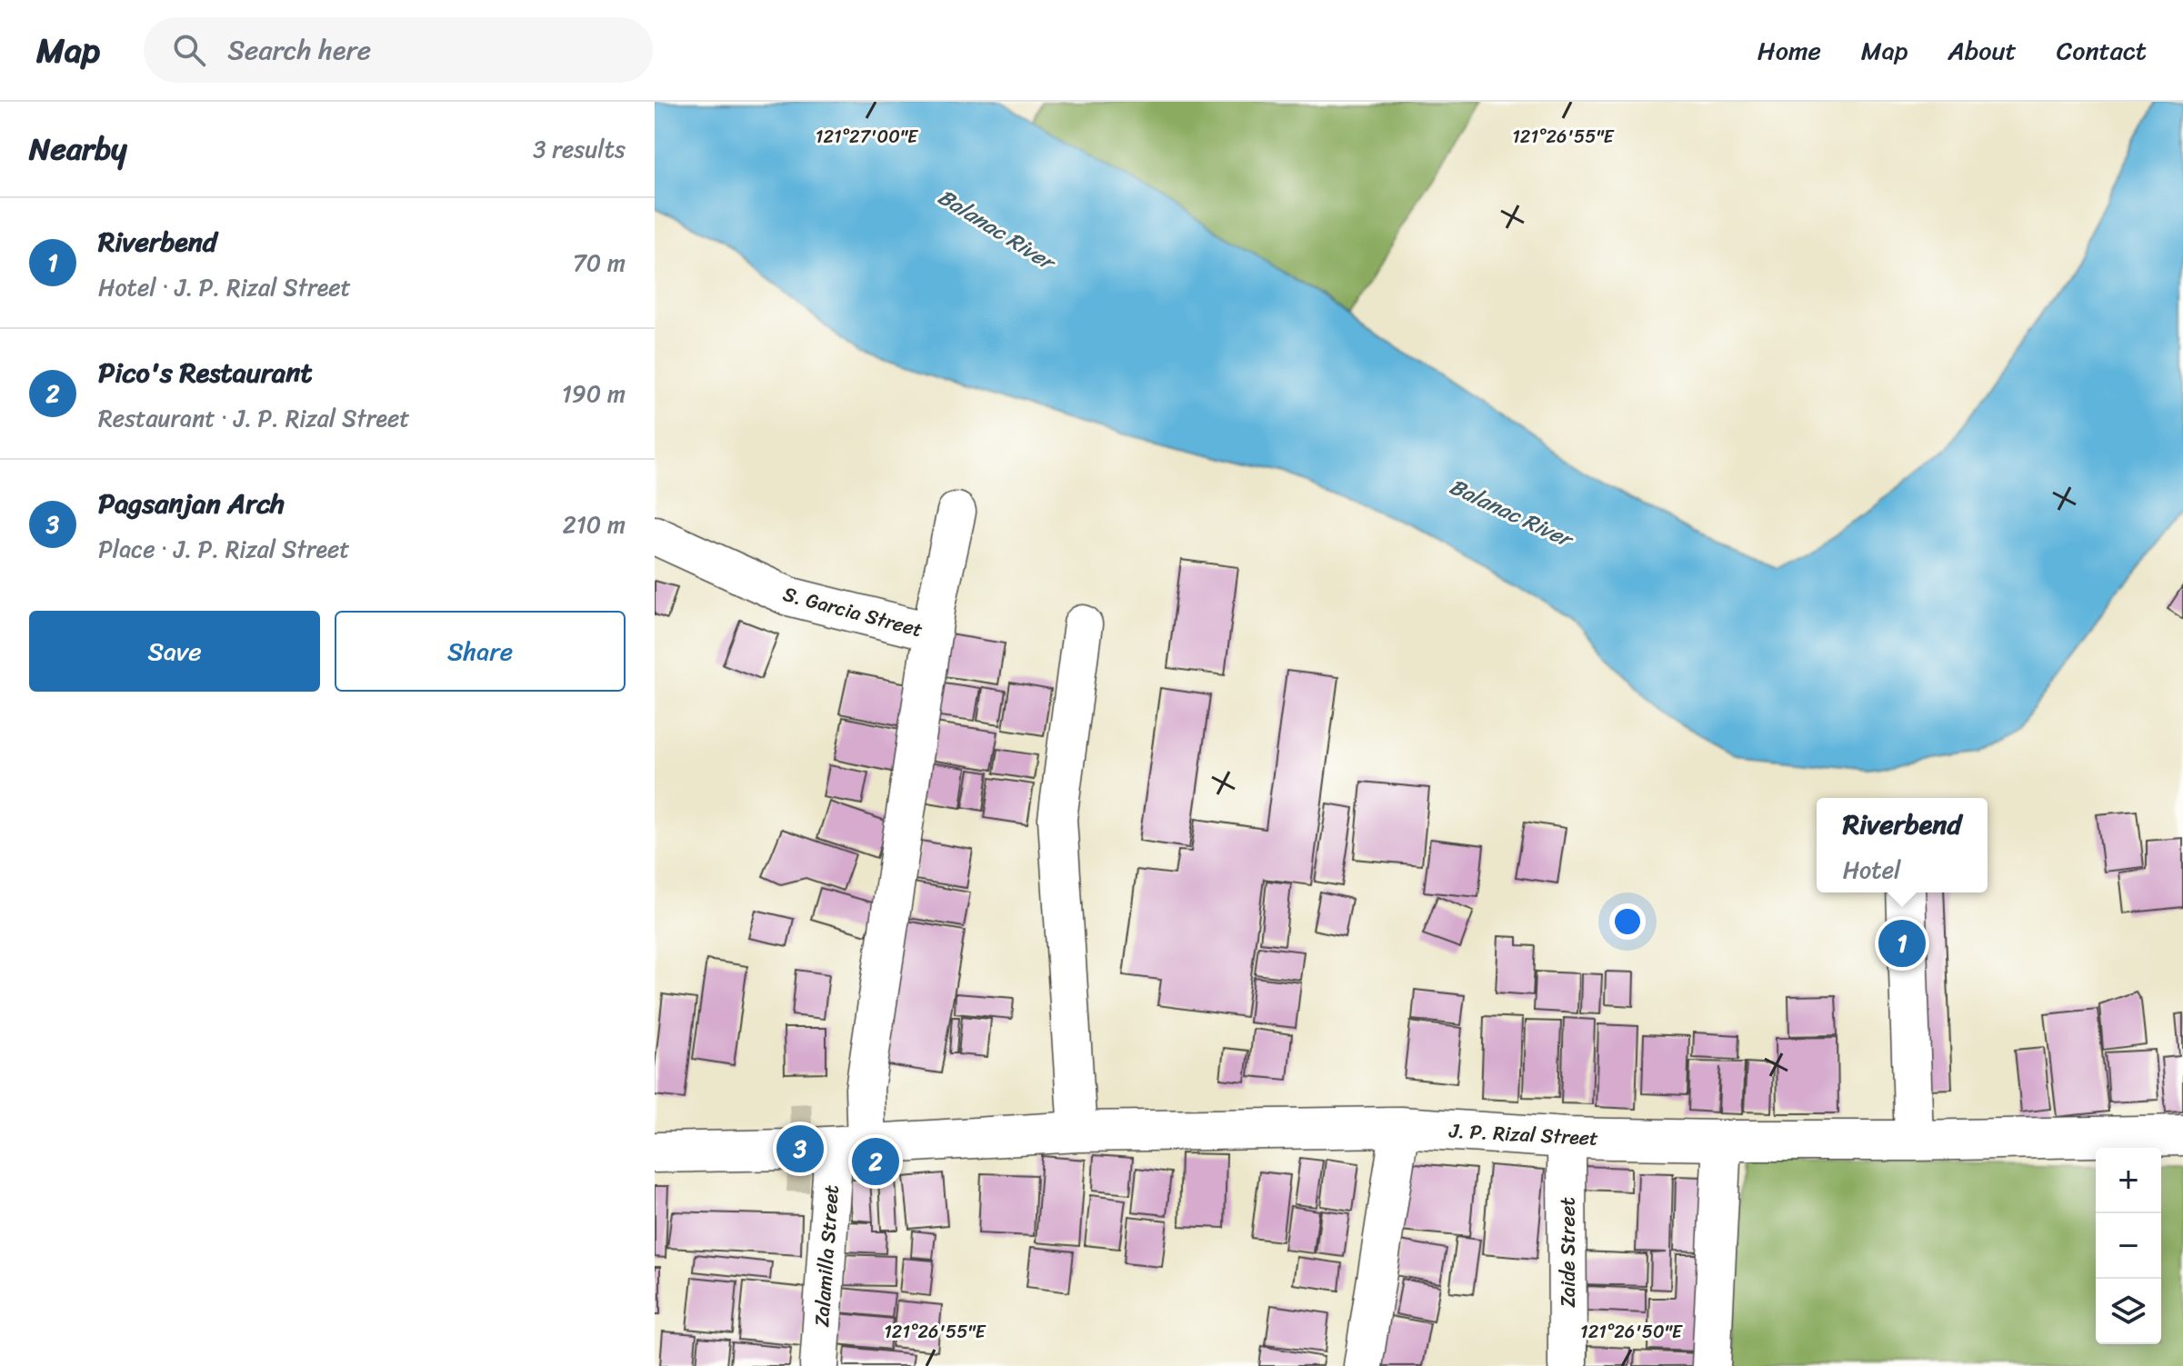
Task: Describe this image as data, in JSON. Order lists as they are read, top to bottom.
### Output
{
  "streets": {
    "main road": ["J. P. Rizal Street"],
    "street": ["S. Garcia Street", "Zaide Street", "Zalamilla Street"]
  },
  "crossings": [
    ["S. Garcia Street", "Zalamilla Street"],
    ["J. P. Rizal Street", "Zaide Street"],
    ["J. P. Rizal Street", "Zalamilla Street"]
  ],
  "water": ["Balanac River"],
  "page": {
    "header": "Map",
    "search": "Search here",
    "nav": [
      "Home",
      "Map",
      "About",
      "Contact"
    ],
    "heading": ["Nearby", "3 results"],
    "list": [
      {
        "mark": "1",
        "name": "Riverbend",
        "note": "Hotel · J. P. Rizal Street",
        "value": "70 m"
      },
      {
        "mark": "2",
        "name": "Pico's Restaurant",
        "note": "Restaurant · J. P. Rizal Street",
        "value": "190 m"
      },
      {
        "mark": "3",
        "name": "Pagsanjan Arch",
        "note": "Place · J. P. Rizal Street",
        "value": "210 m"
      }
    ],
    "buttons": ["Save", "Share"],
    "popup": ["Riverbend", "Hotel"],
    "pins": ["1", "3", "2"],
    "map_buttons": ["+", "−"]
  },
  "coordinates": ["121°27'00\"E", "121°26'55\"E", "121°26'50\"E"]
}
